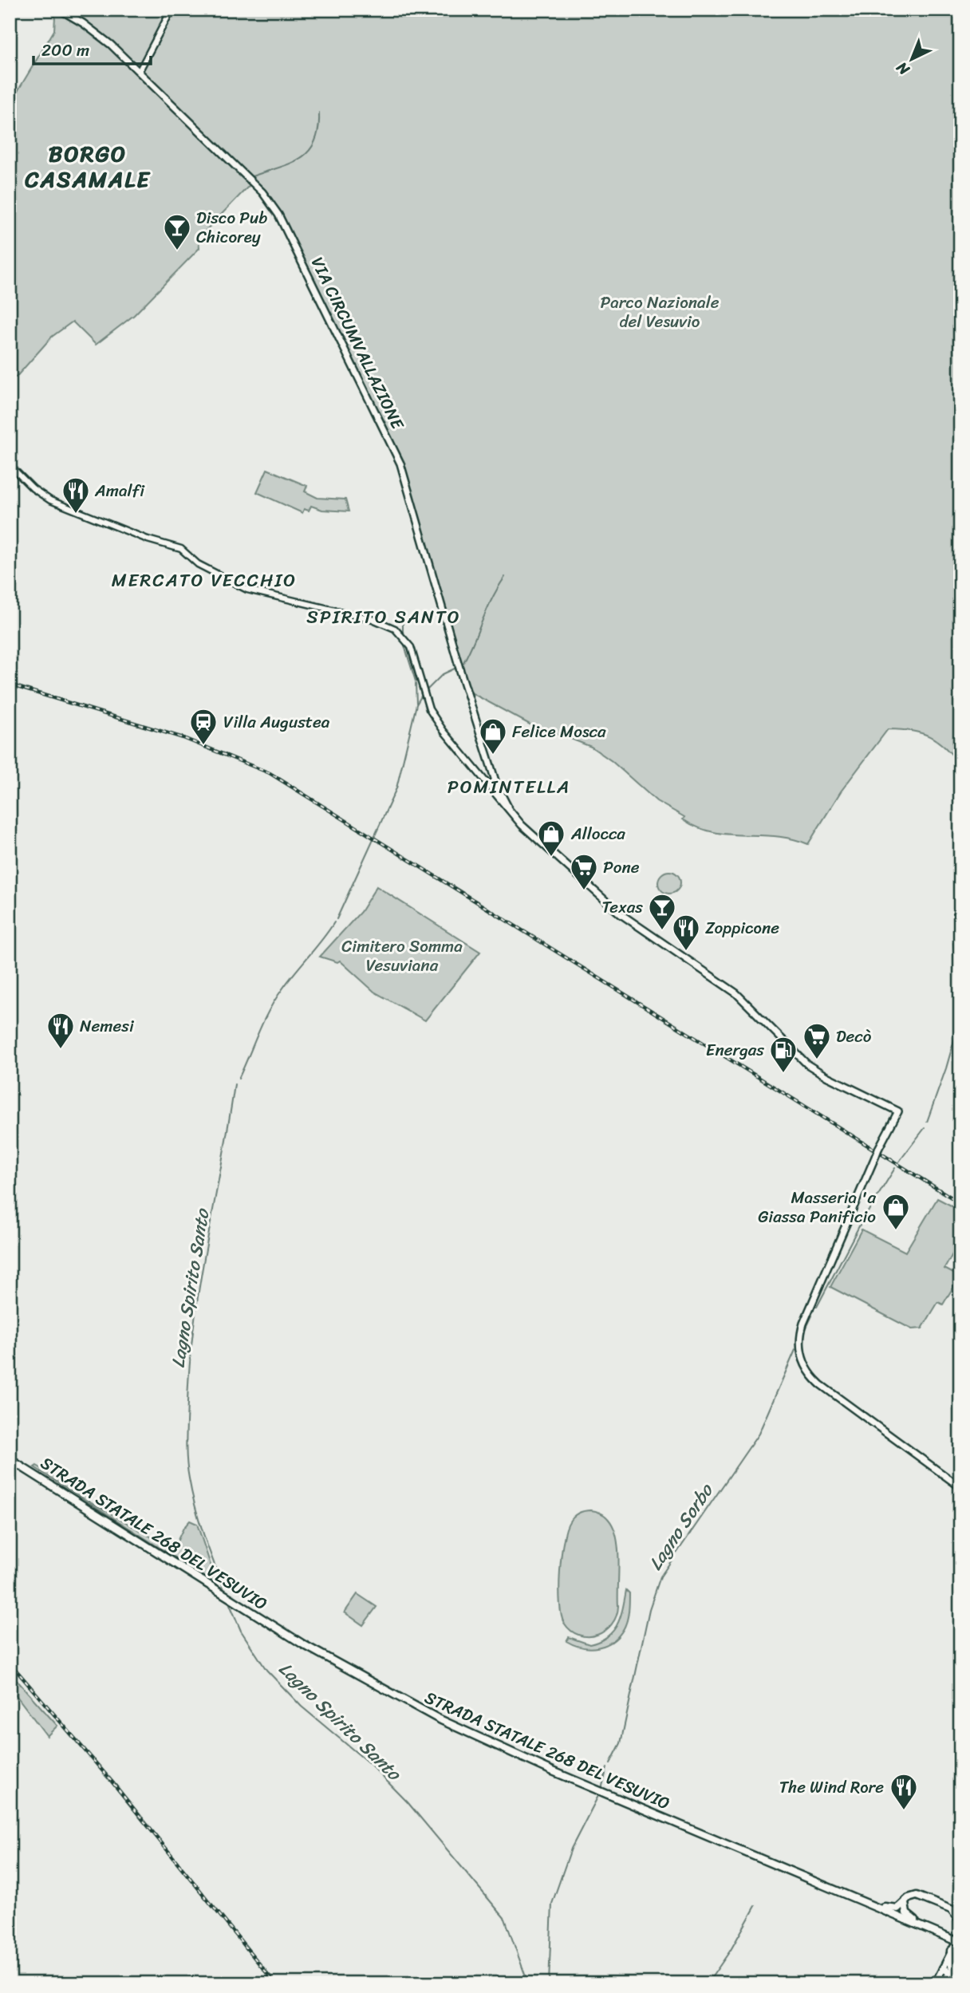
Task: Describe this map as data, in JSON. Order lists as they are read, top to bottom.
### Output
{
  "streets": {
    "highway": ["STRADA STATALE 268 DEL VESUVIO"],
    "main road": ["VIA CIRCUMVALLAZIONE"]
  },
  "districts": [
    "BORGO CASAMALE",
    "MERCATO VECCHIO",
    "SPIRITO SANTO",
    "POMINTELLA"
  ],
  "water": ["Lagno Spirito Santo", "Lagno Sorbo"],
  "parks": ["Parco Nazionale del Vesuvio", "Cimitero Somma Vesuviana"],
  "places": {
    "bar": ["Disco Pub Chicorey", "Texas"],
    "restaurant": [
      "Amalfi",
      "Zoppicone",
      "Nemesi",
      "The Wind Rore"
    ],
    "station": ["Villa Augustea"],
    "shop": ["Felice Mosca", "Allocca", "Masseria 'a Giassa Panificio"],
    "supermarket": ["Pone", "Decò"],
    "fuel station": ["Energas"]
  },
  "scale_bar": "200 m",
  "north": "bottom left"
}
